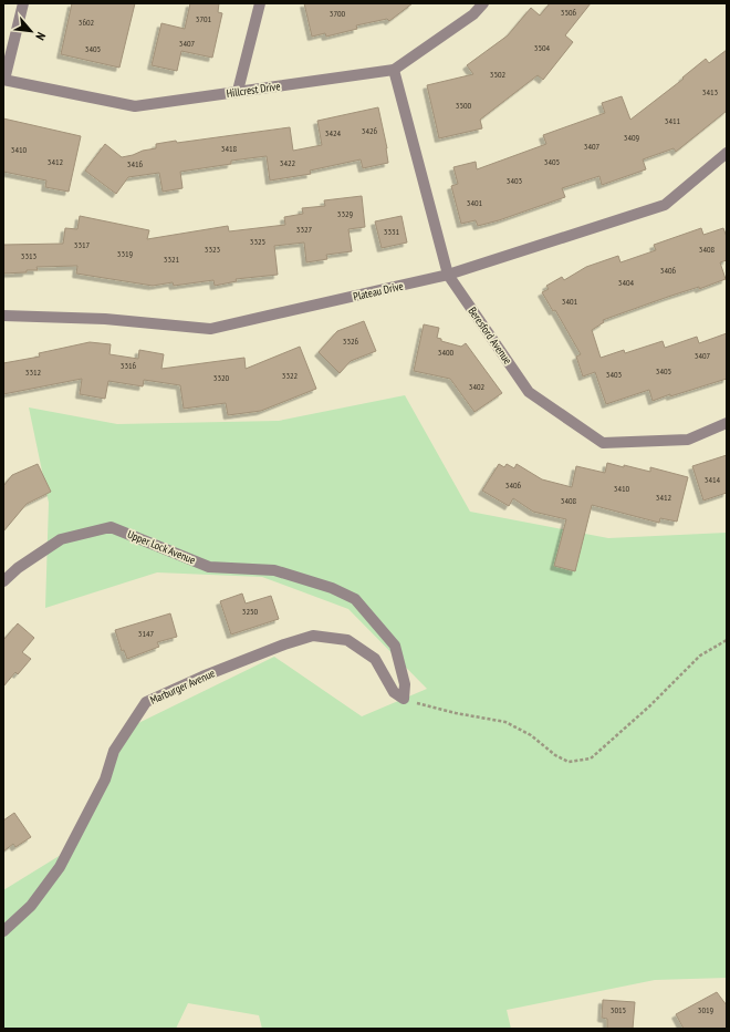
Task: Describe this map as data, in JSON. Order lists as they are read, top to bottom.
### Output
{
  "streets": {
    "street": [
      "Hillcrest Drive",
      "Plateau Drive",
      "Beresford Avenue",
      "Upper Lock Avenue",
      "Marburger Avenue"
    ]
  },
  "crossings": [
    ["Hillcrest Drive", "Beresford Avenue"],
    ["Plateau Drive", "Beresford Avenue"],
    ["Upper Lock Avenue", "Marburger Avenue"]
  ],
  "house_numbers": [
    "3506",
    "3700",
    "3701",
    "3602",
    "3407",
    "3504",
    "3405",
    "3502",
    "3413",
    "3500",
    "3411",
    "3426",
    "3424",
    "3409",
    "3407",
    "3418",
    "3410",
    "3412",
    "3405",
    "3422",
    "3416",
    "3403",
    "3401",
    "3329",
    "3327",
    "3331",
    "3325",
    "3317",
    "3323",
    "3408",
    "3319",
    "3313",
    "3321",
    "3406",
    "3404",
    "3401",
    "3326",
    "3400",
    "3407",
    "3316",
    "3405",
    "3312",
    "3403",
    "3322",
    "3320",
    "3402",
    "3414",
    "3406",
    "3410",
    "3412",
    "3408",
    "3250",
    "3147",
    "3015",
    "3019"
  ],
  "north": "bottom right"
}
